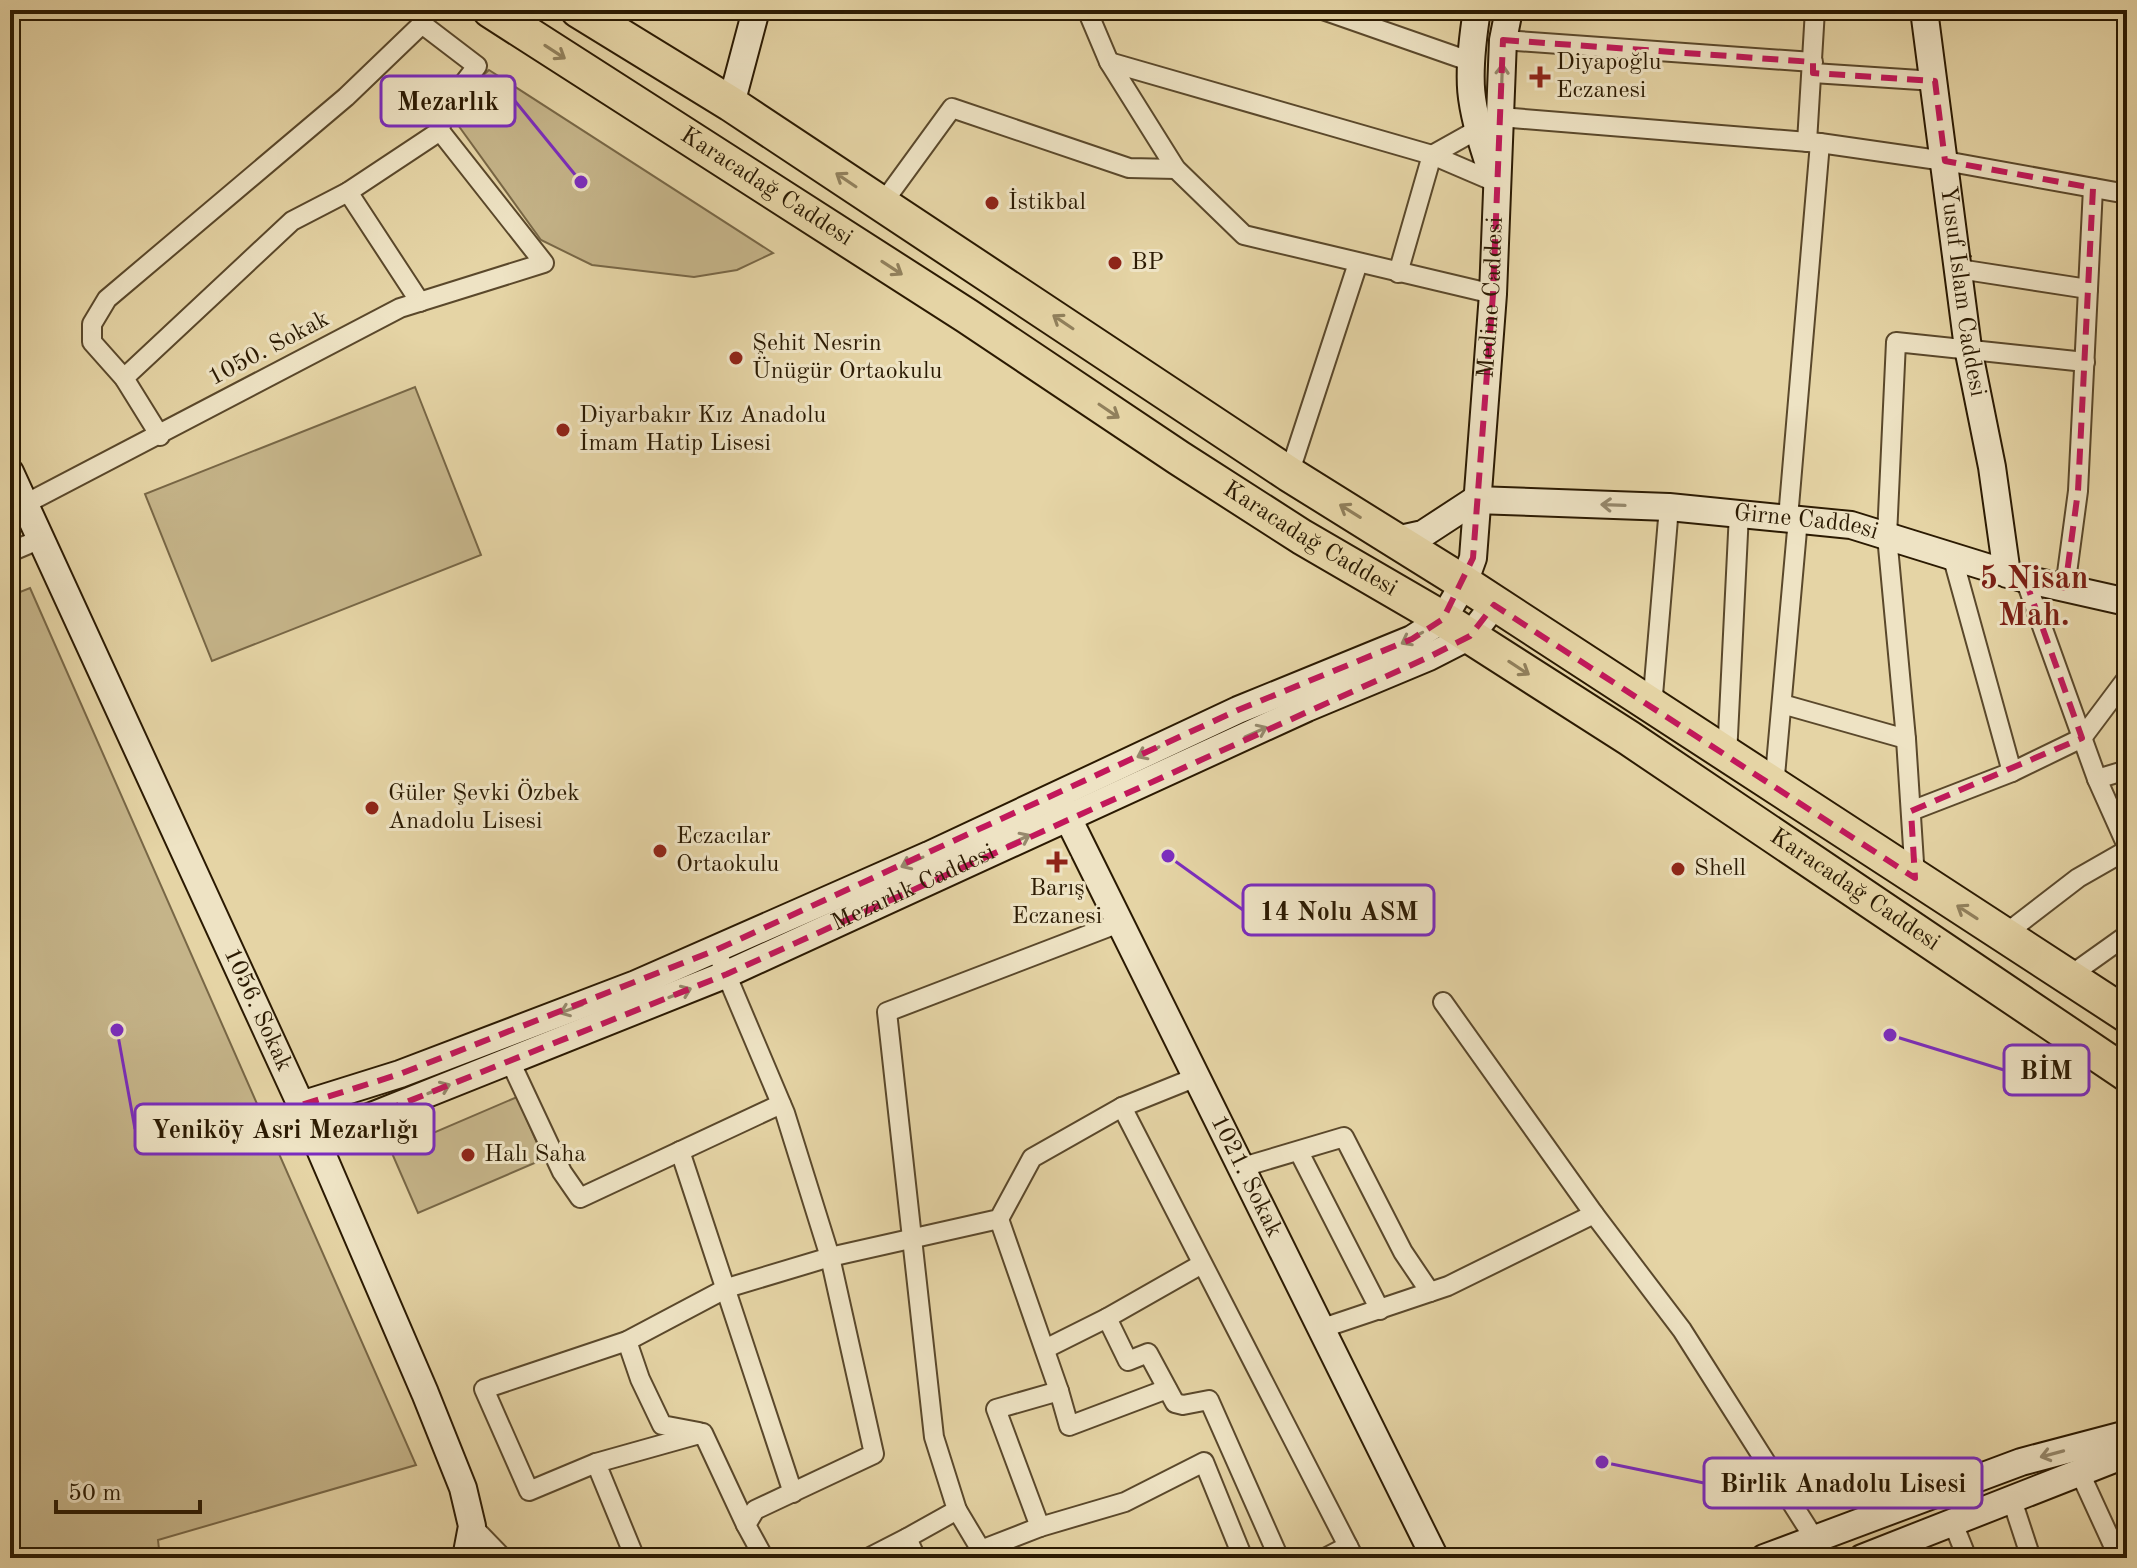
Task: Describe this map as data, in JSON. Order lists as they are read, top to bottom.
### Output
{
  "streets": {
    "highway": ["Karacadağ Caddesi"],
    "street": [
      "Yusuf İslam Caddesi",
      "Medine Caddesi",
      "1050. Sokak",
      "Girne Caddesi",
      "Mezarlık Caddesi",
      "1056. Sokak",
      "1021. Sokak"
    ]
  },
  "crossings": [
    ["Karacadağ Caddesi", "Medine Caddesi"],
    ["Karacadağ Caddesi", "Mezarlık Caddesi"],
    ["Yusuf İslam Caddesi", "Girne Caddesi"],
    ["Medine Caddesi", "Girne Caddesi"],
    ["Medine Caddesi", "Mezarlık Caddesi"],
    ["1050. Sokak", "1056. Sokak"],
    ["Mezarlık Caddesi", "1056. Sokak"],
    ["Mezarlık Caddesi", "1021. Sokak"]
  ],
  "districts": ["5 Nisan Mah."],
  "places": {
    "health": ["Diyapoğlu Eczanesi", "Barış Eczanesi"],
    "other": [
      "Mezarlık",
      "İstikbal",
      "BP",
      "Şehit Nesrin Ünügür Ortaokulu",
      "Diyarbakır Kız Anadolu İmam Hatip Lisesi",
      "Güler Şevki Özbek Anadolu Lisesi",
      "Eczacılar Ortaokulu",
      "14 Nolu ASM",
      "Shell",
      "Yeniköy Asri Mezarlığı",
      "BİM",
      "Halı Saha",
      "Birlik Anadolu Lisesi"
    ]
  },
  "scale_bar": "50 m"
}
